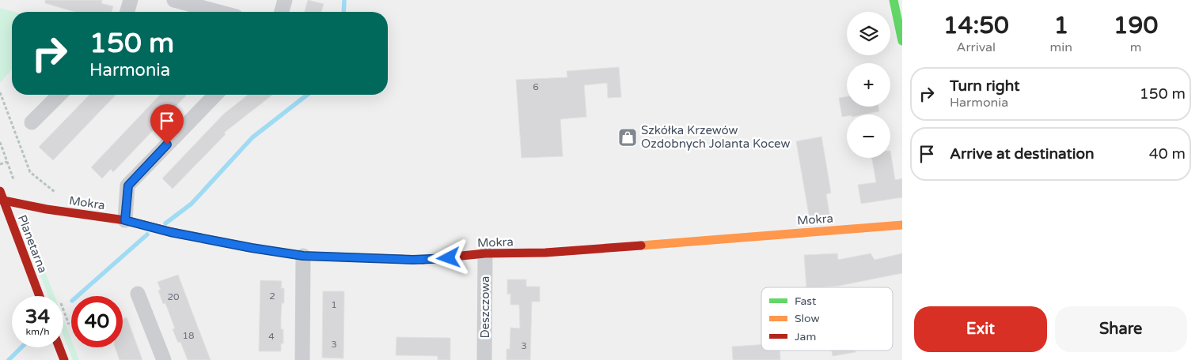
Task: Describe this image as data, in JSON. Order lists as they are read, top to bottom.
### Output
{
  "streets": {
    "street": ["Mokra", "Planetarna", "Deszczowa"]
  },
  "crossings": [
    ["Mokra", "Planetarna"],
    ["Mokra", "Deszczowa"]
  ],
  "places": {
    "shop": ["Szkółka Krzewów Ozdobnych Jolanta Kocew"]
  },
  "house_numbers": [
    "6",
    "2",
    "20",
    "1",
    "18",
    "4",
    "3",
    "3"
  ],
  "legend": ["Fast", "Slow", "Jam"],
  "page": {
    "eta": [
      "14:50",
      "Arrival",
      "1",
      "min",
      "190",
      "m"
    ],
    "map_buttons": ["+", "−"],
    "turn": ["150 m", "Harmonia"],
    "list": [
      {
        "name": "Turn right",
        "note": "Harmonia",
        "value": "150 m"
      },
      {
        "name": "Arrive at destination",
        "value": "40 m"
      }
    ],
    "speed": "34 km/h",
    "limit": "40",
    "buttons": ["Exit", "Share"]
  }
}
